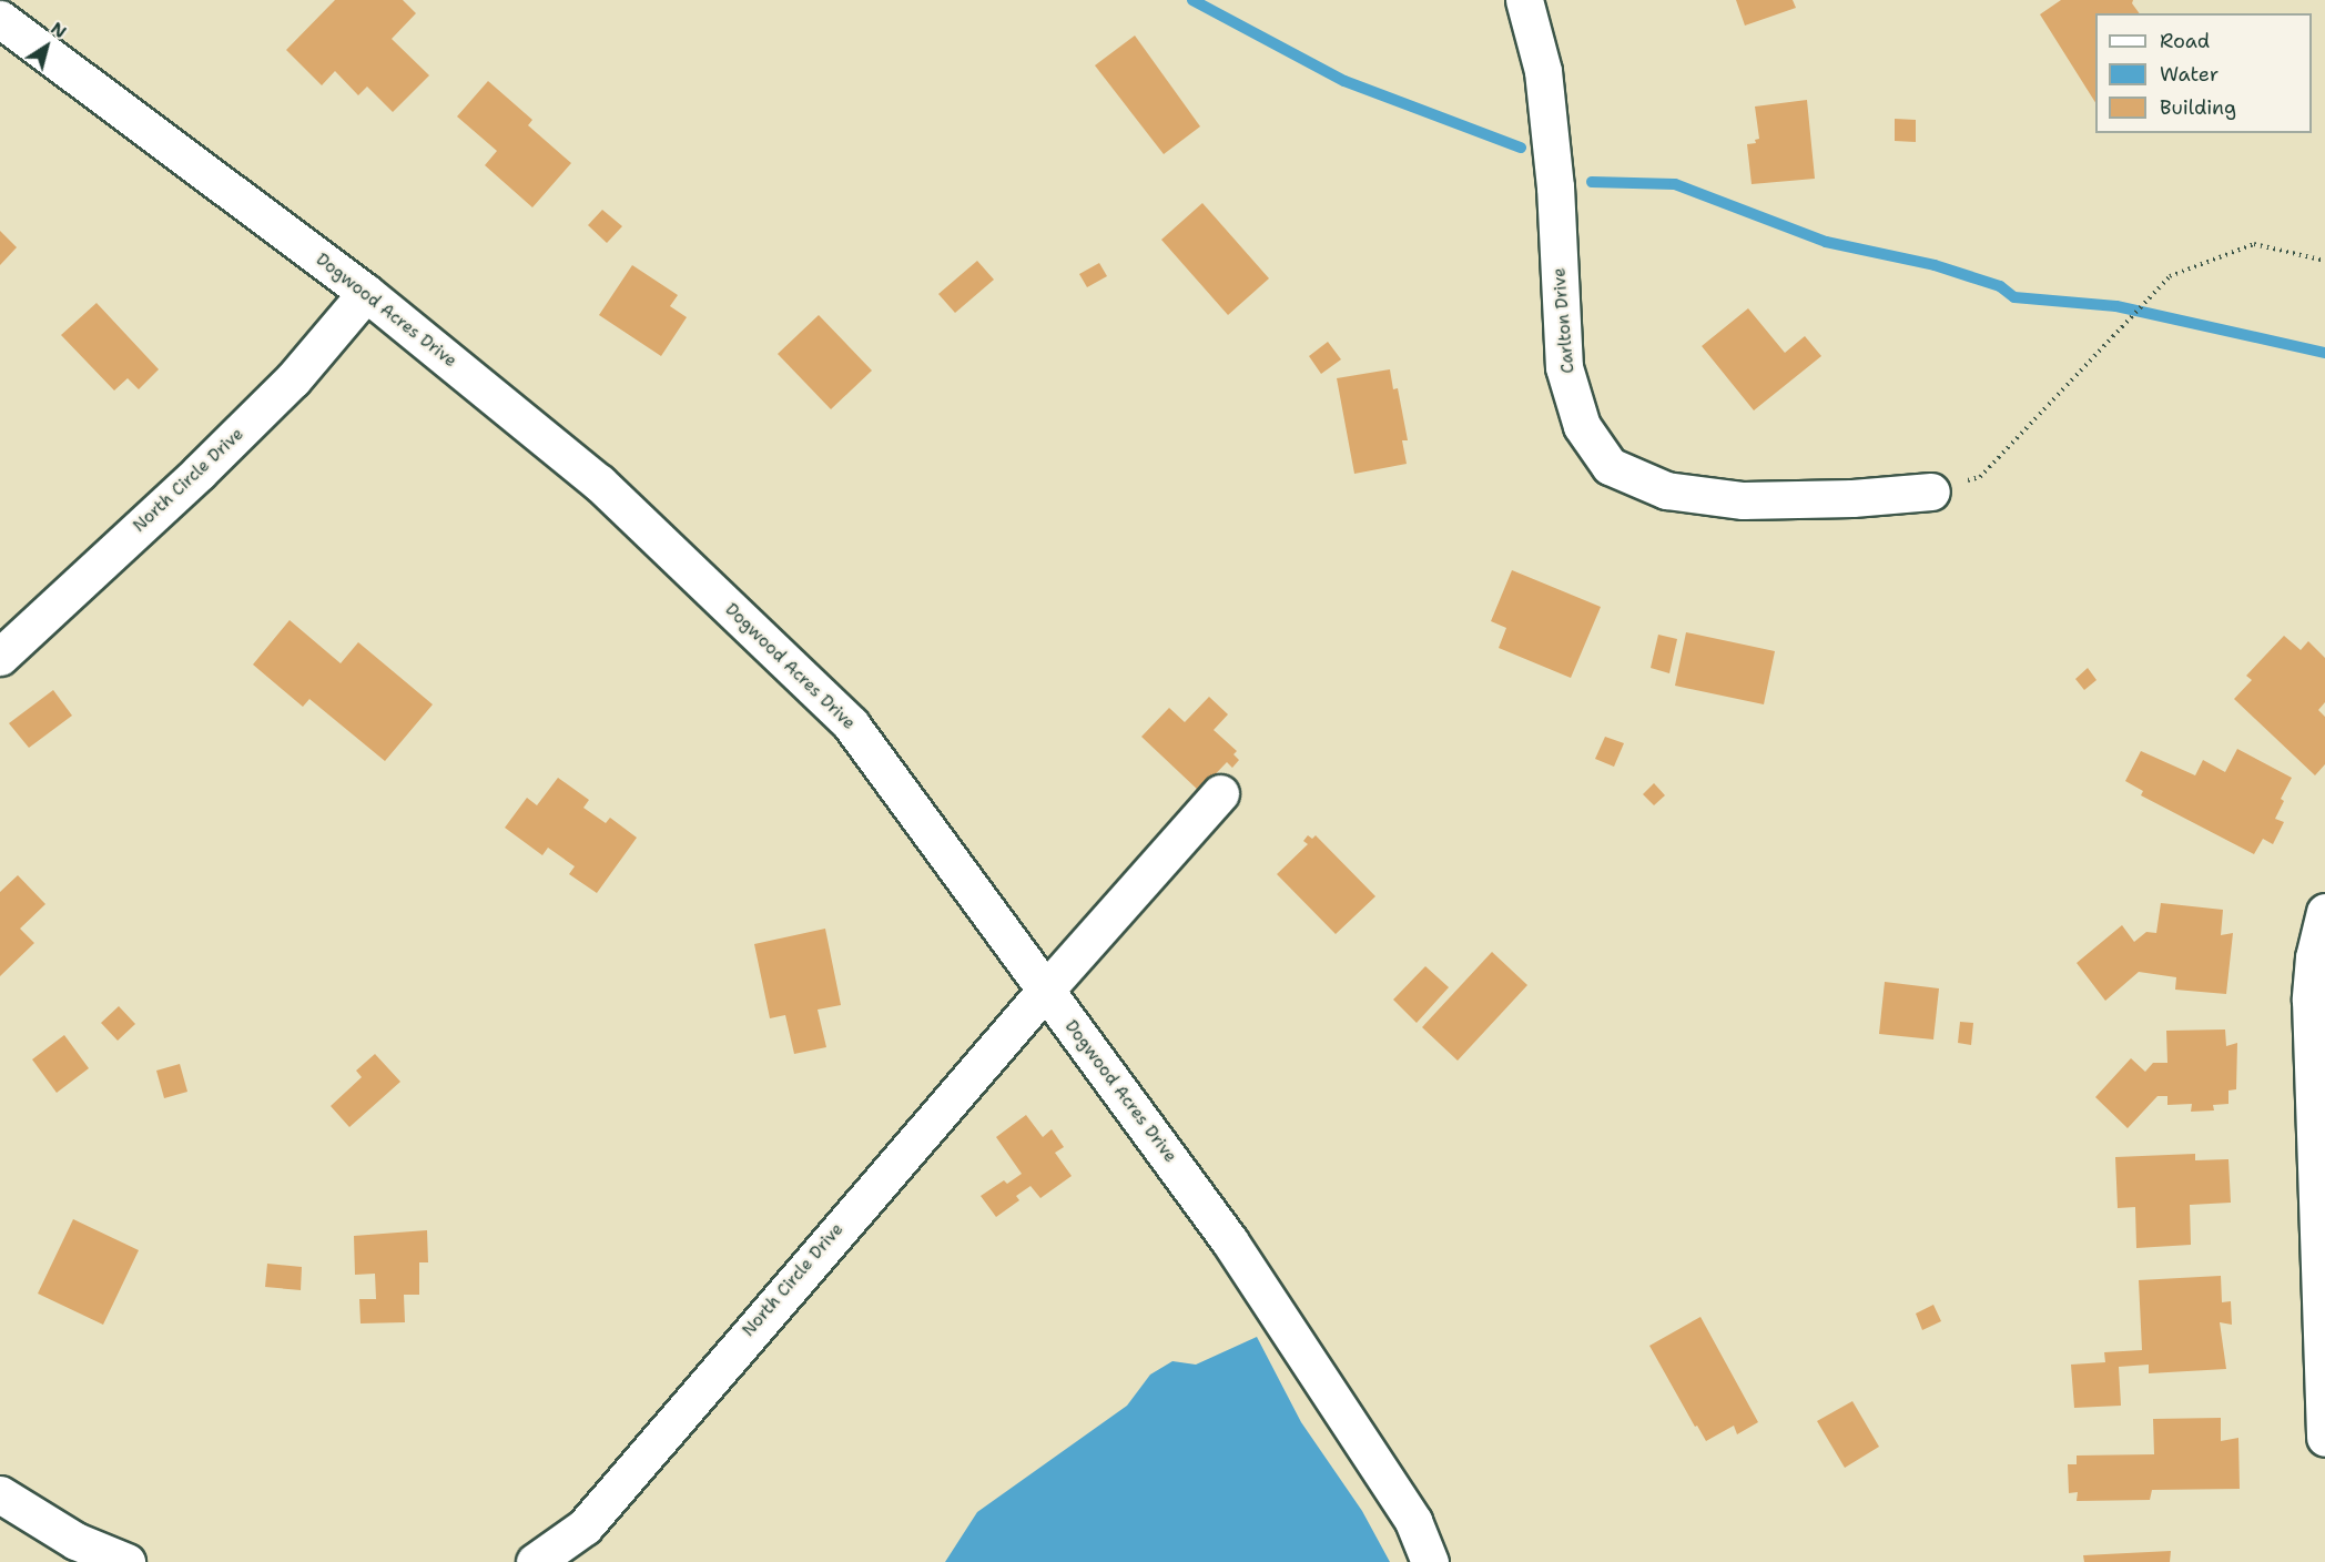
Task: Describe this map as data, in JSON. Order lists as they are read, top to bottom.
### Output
{
  "streets": {
    "street": ["Dogwood Acres Drive", "Carlton Drive", "North Circle Drive"]
  },
  "crossings": [
    ["Dogwood Acres Drive", "North Circle Drive"]
  ],
  "legend": ["Road", "Water", "Building"],
  "north": "top right"
}
